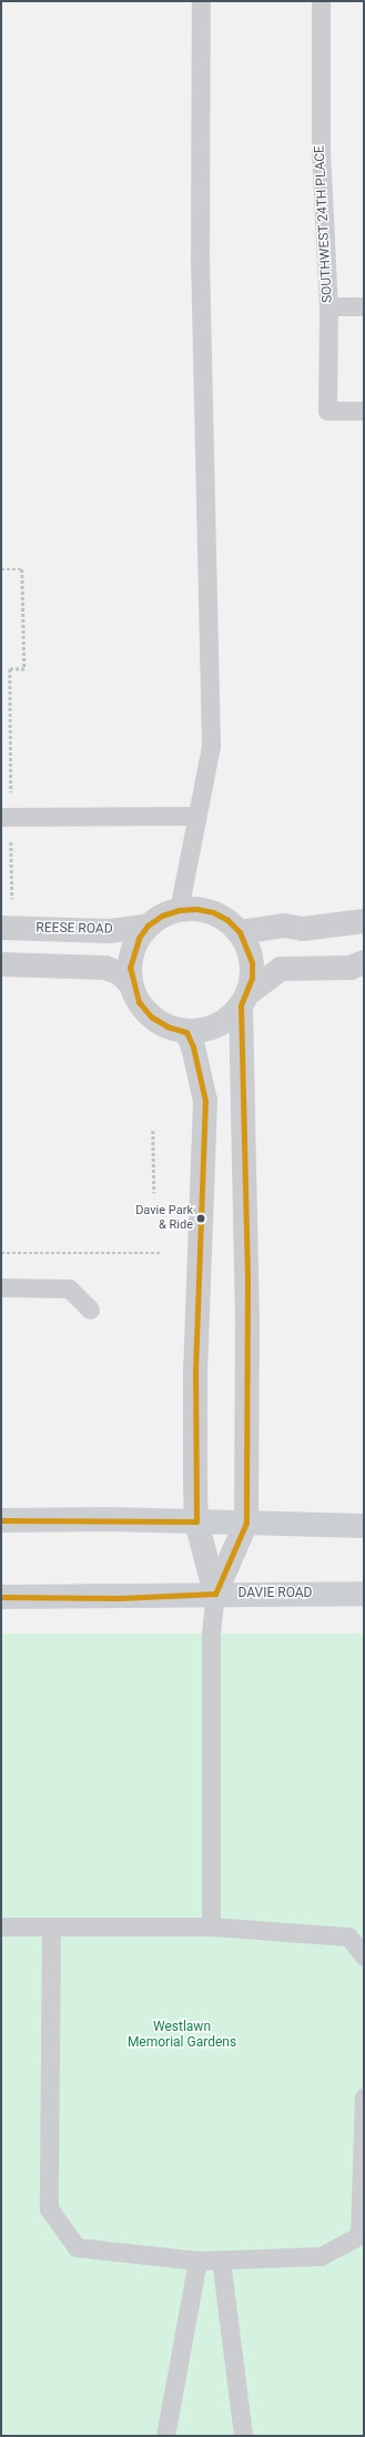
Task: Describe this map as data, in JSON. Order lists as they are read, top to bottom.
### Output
{
  "streets": {
    "main road": ["DAVIE ROAD"],
    "street": ["REESE ROAD"],
    "lane": ["SOUTHWEST 24TH PLACE"]
  },
  "parks": ["Westlawn Memorial Gardens"],
  "places": ["Davie Park & Ride"]
}
